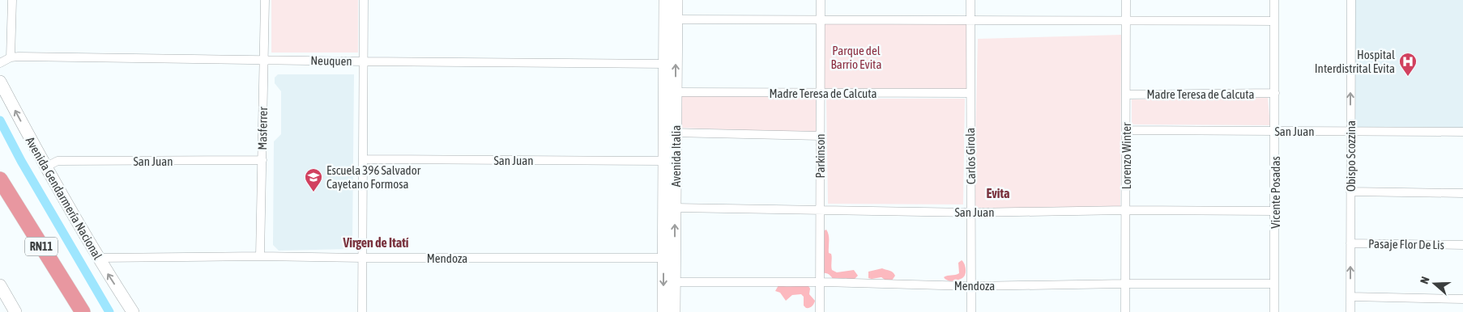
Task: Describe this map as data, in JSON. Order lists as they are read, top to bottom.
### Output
{
  "streets": {
    "highway": ["RN11"],
    "main road": ["Avenida Italia", "Avenida Gendarmería Nacional"],
    "street": [
      "Neuquen",
      "Madre Teresa de Calcuta",
      "Masferrer",
      "San Juan",
      "Parkinson",
      "Carlos Girola",
      "Lorenzo Winter",
      "Obispo Scozzina",
      "Vicente Posadas",
      "Pasaje Flor De Lis",
      "Mendoza"
    ]
  },
  "crossings": [
    ["Neuquen", "Masferrer"],
    ["Neuquen", "Avenida Italia"],
    ["Madre Teresa de Calcuta", "Avenida Italia"],
    ["Madre Teresa de Calcuta", "Parkinson"],
    ["Madre Teresa de Calcuta", "Carlos Girola"],
    ["Madre Teresa de Calcuta", "Lorenzo Winter"],
    ["Madre Teresa de Calcuta", "Vicente Posadas"],
    ["Masferrer", "San Juan"],
    ["Masferrer", "Mendoza"],
    ["San Juan", "Avenida Italia"],
    ["San Juan", "Parkinson"],
    ["San Juan", "Carlos Girola"],
    ["San Juan", "Lorenzo Winter"],
    ["San Juan", "Obispo Scozzina"],
    ["San Juan", "Vicente Posadas"],
    ["San Juan", "Avenida Gendarmería Nacional"],
    ["Avenida Italia", "Mendoza"],
    ["Parkinson", "Mendoza"],
    ["Carlos Girola", "Mendoza"],
    ["Lorenzo Winter", "Mendoza"],
    ["Obispo Scozzina", "Pasaje Flor De Lis"],
    ["Vicente Posadas", "Mendoza"],
    ["Avenida Gendarmería Nacional", "Mendoza"]
  ],
  "one_way": ["Obispo Scozzina", "Avenida Gendarmería Nacional"],
  "districts": ["Evita", "Virgen de Itatí"],
  "parks": ["Parque del Barrio Evita"],
  "places": {
    "hospital": ["Hospital Interdistrital Evita"],
    "school or university": ["Escuela 396 Salvador Cayetano Formosa"]
  },
  "north": "left"
}
